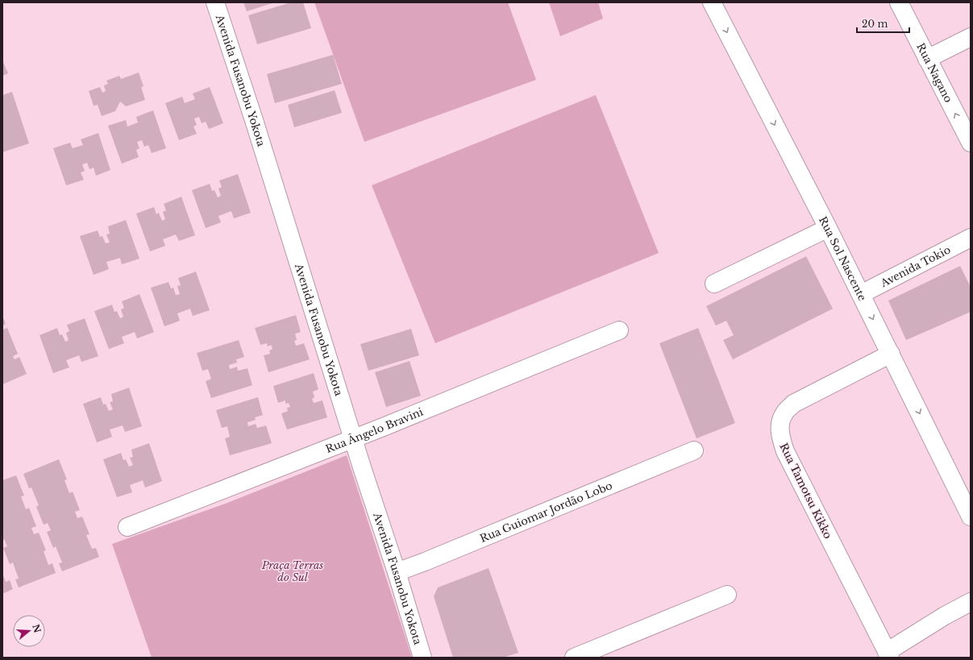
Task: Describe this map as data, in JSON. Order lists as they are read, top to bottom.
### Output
{
  "streets": {
    "street": [
      "Rua Nagano",
      "Avenida Fusanobu Yokota",
      "Rua Sol Nascente",
      "Avenida Tokio",
      "Rua Ângelo Bravini",
      "Rua Tamotsu Kikko",
      "Rua Guiomar Jordão Lobo"
    ]
  },
  "crossings": [
    ["Avenida Fusanobu Yokota", "Rua Ângelo Bravini"],
    ["Avenida Fusanobu Yokota", "Rua Guiomar Jordão Lobo"],
    ["Rua Sol Nascente", "Avenida Tokio"],
    ["Rua Sol Nascente", "Rua Tamotsu Kikko"]
  ],
  "one_way": ["Rua Nagano", "Rua Sol Nascente"],
  "parks": ["Praça Terras do Sul"],
  "scale_bar": "20 m",
  "north": "right"
}
